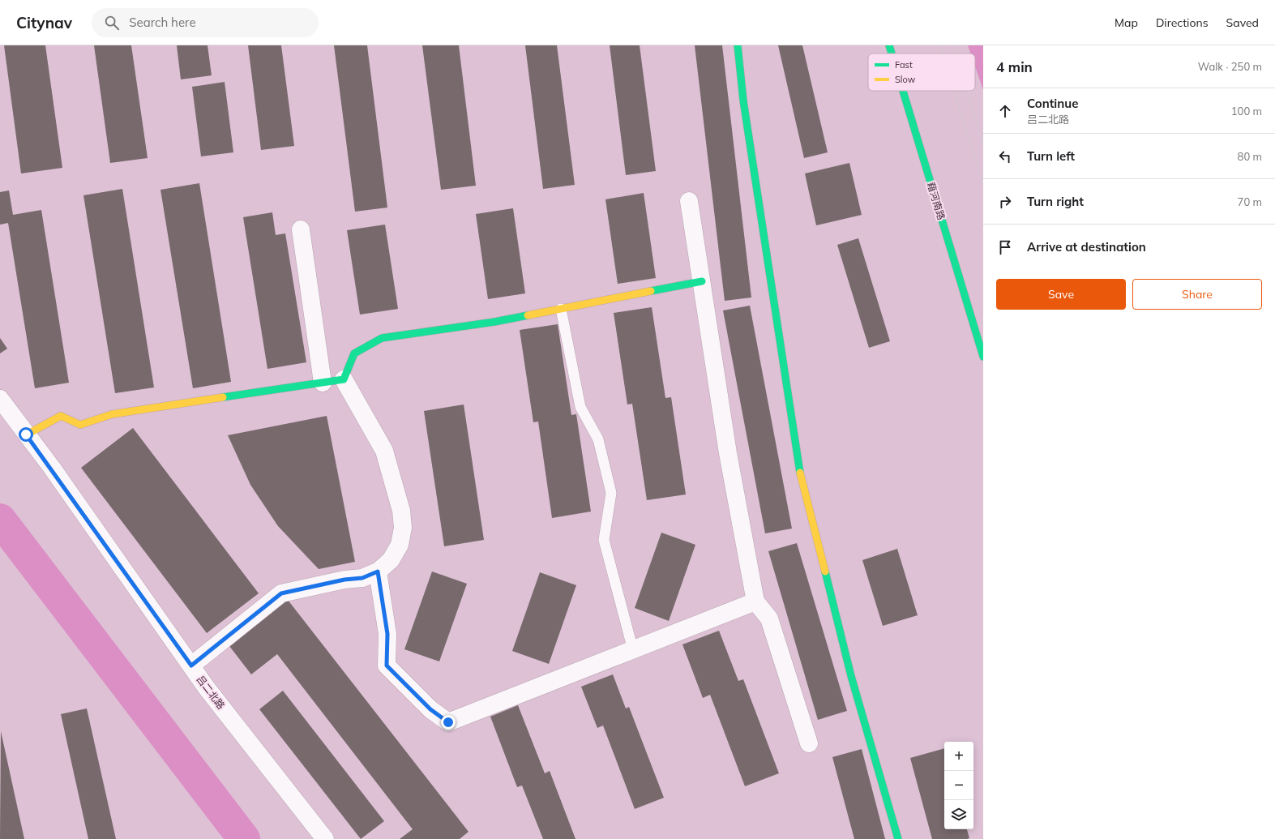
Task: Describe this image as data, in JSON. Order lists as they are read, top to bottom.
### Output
{
  "streets": {
    "street": ["藉河南路", "吕二北路"]
  },
  "legend": ["Fast", "Slow"],
  "page": {
    "header": "Citynav",
    "search": "Search here",
    "nav": ["Map", "Directions", "Saved"],
    "heading": ["4 min", "Walk · 250 m"],
    "list": [
      ["Continue", "吕二北路", "100 m"],
      ["Turn left", "80 m"],
      ["Turn right", "70 m"],
      "Arrive at destination"
    ],
    "buttons": ["Save", "Share"],
    "map_buttons": ["+", "−"]
  }
}
